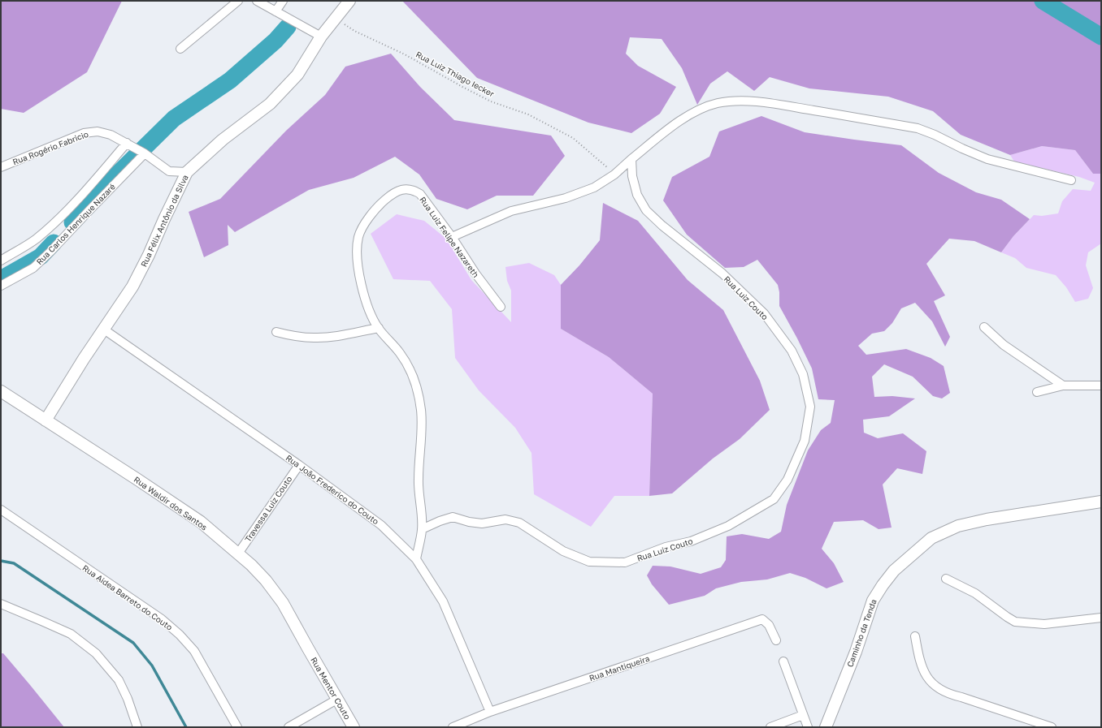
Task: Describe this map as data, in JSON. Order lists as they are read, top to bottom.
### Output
{
  "streets": {
    "street": [
      "Rua Rogério Fabricio",
      "Rua Félix Antônio da Silva",
      "Rua Carlos Henrique Nazaré",
      "Rua Luiz Felipe Nazareth",
      "Rua Luiz Couto",
      "Rua João Frederico do Couto",
      "Rua Waldir dos Santos",
      "Travessa Luiz Couto",
      "Rua Aidea Barreto do Couto",
      "Caminho da Tenda",
      "Rua Mantiqueira",
      "Rua Mentor Couto"
    ],
    "path": ["Rua Luiz Thiago Iecker"]
  },
  "crossings": [
    ["Rua Luiz Thiago Iecker", "Rua Félix Antônio da Silva"],
    ["Rua Rogério Fabricio", "Rua Félix Antônio da Silva"],
    ["Rua Rogério Fabricio", "Rua Carlos Henrique Nazaré"],
    ["Rua Félix Antônio da Silva", "Rua João Frederico do Couto"],
    ["Rua Félix Antônio da Silva", "Rua Waldir dos Santos"],
    ["Rua Luiz Felipe Nazareth", "Rua Luiz Couto"],
    ["Rua Luiz Felipe Nazareth", "Rua João Frederico do Couto"],
    ["Rua João Frederico do Couto", "Travessa Luiz Couto"],
    ["Rua João Frederico do Couto", "Rua Mantiqueira"],
    ["Rua Waldir dos Santos", "Travessa Luiz Couto"],
    ["Rua Waldir dos Santos", "Rua Mentor Couto"]
  ]
}
